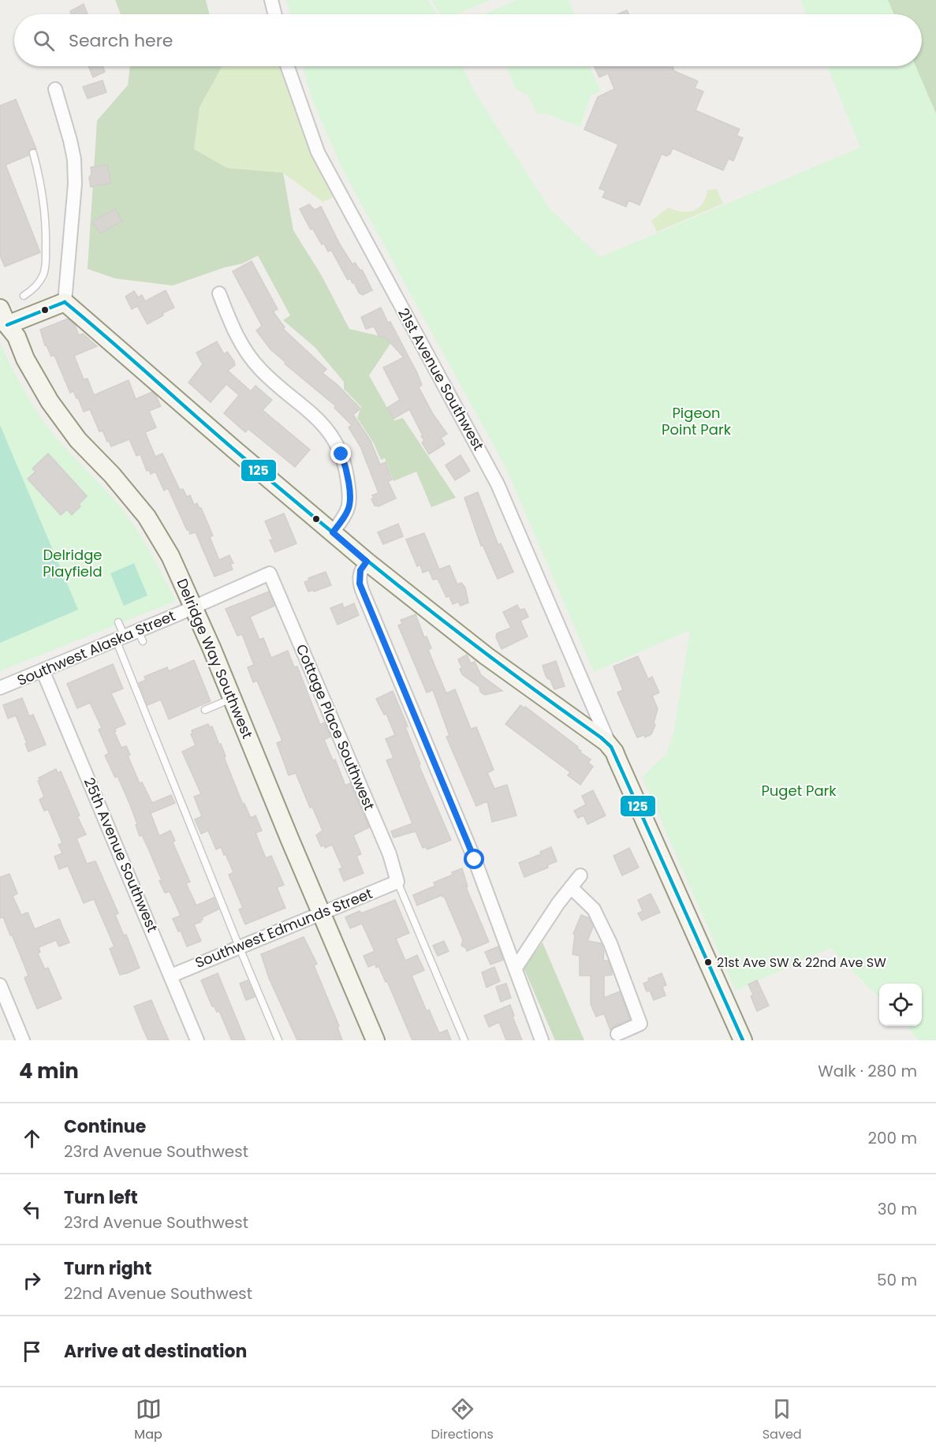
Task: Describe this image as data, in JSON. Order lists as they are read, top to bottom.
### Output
{
  "streets": {
    "street": [
      "21st Avenue Southwest",
      "Southwest Alaska Street",
      "Delridge Way Southwest",
      "Cottage Place Southwest",
      "25th Avenue Southwest",
      "Southwest Edmunds Street"
    ]
  },
  "crossings": [
    ["Southwest Alaska Street", "Delridge Way Southwest"],
    ["Southwest Alaska Street", "Cottage Place Southwest"],
    ["Southwest Alaska Street", "25th Avenue Southwest"],
    ["Delridge Way Southwest", "Southwest Edmunds Street"],
    ["Cottage Place Southwest", "Southwest Edmunds Street"],
    ["25th Avenue Southwest", "Southwest Edmunds Street"]
  ],
  "parks": ["Pigeon Point Park", "Delridge Playfield", "Puget Park"],
  "places": ["21st Ave SW & 22nd Ave SW"],
  "lines": ["transit line 125"],
  "page": {
    "search": "Search here",
    "heading": ["4 min", "Walk · 280 m"],
    "list": [
      ["Continue", "23rd Avenue Southwest", "200 m"],
      ["Turn left", "23rd Avenue Southwest", "30 m"],
      ["Turn right", "22nd Avenue Southwest", "50 m"],
      "Arrive at destination"
    ],
    "nav": ["Map", "Directions", "Saved"]
  }
}
